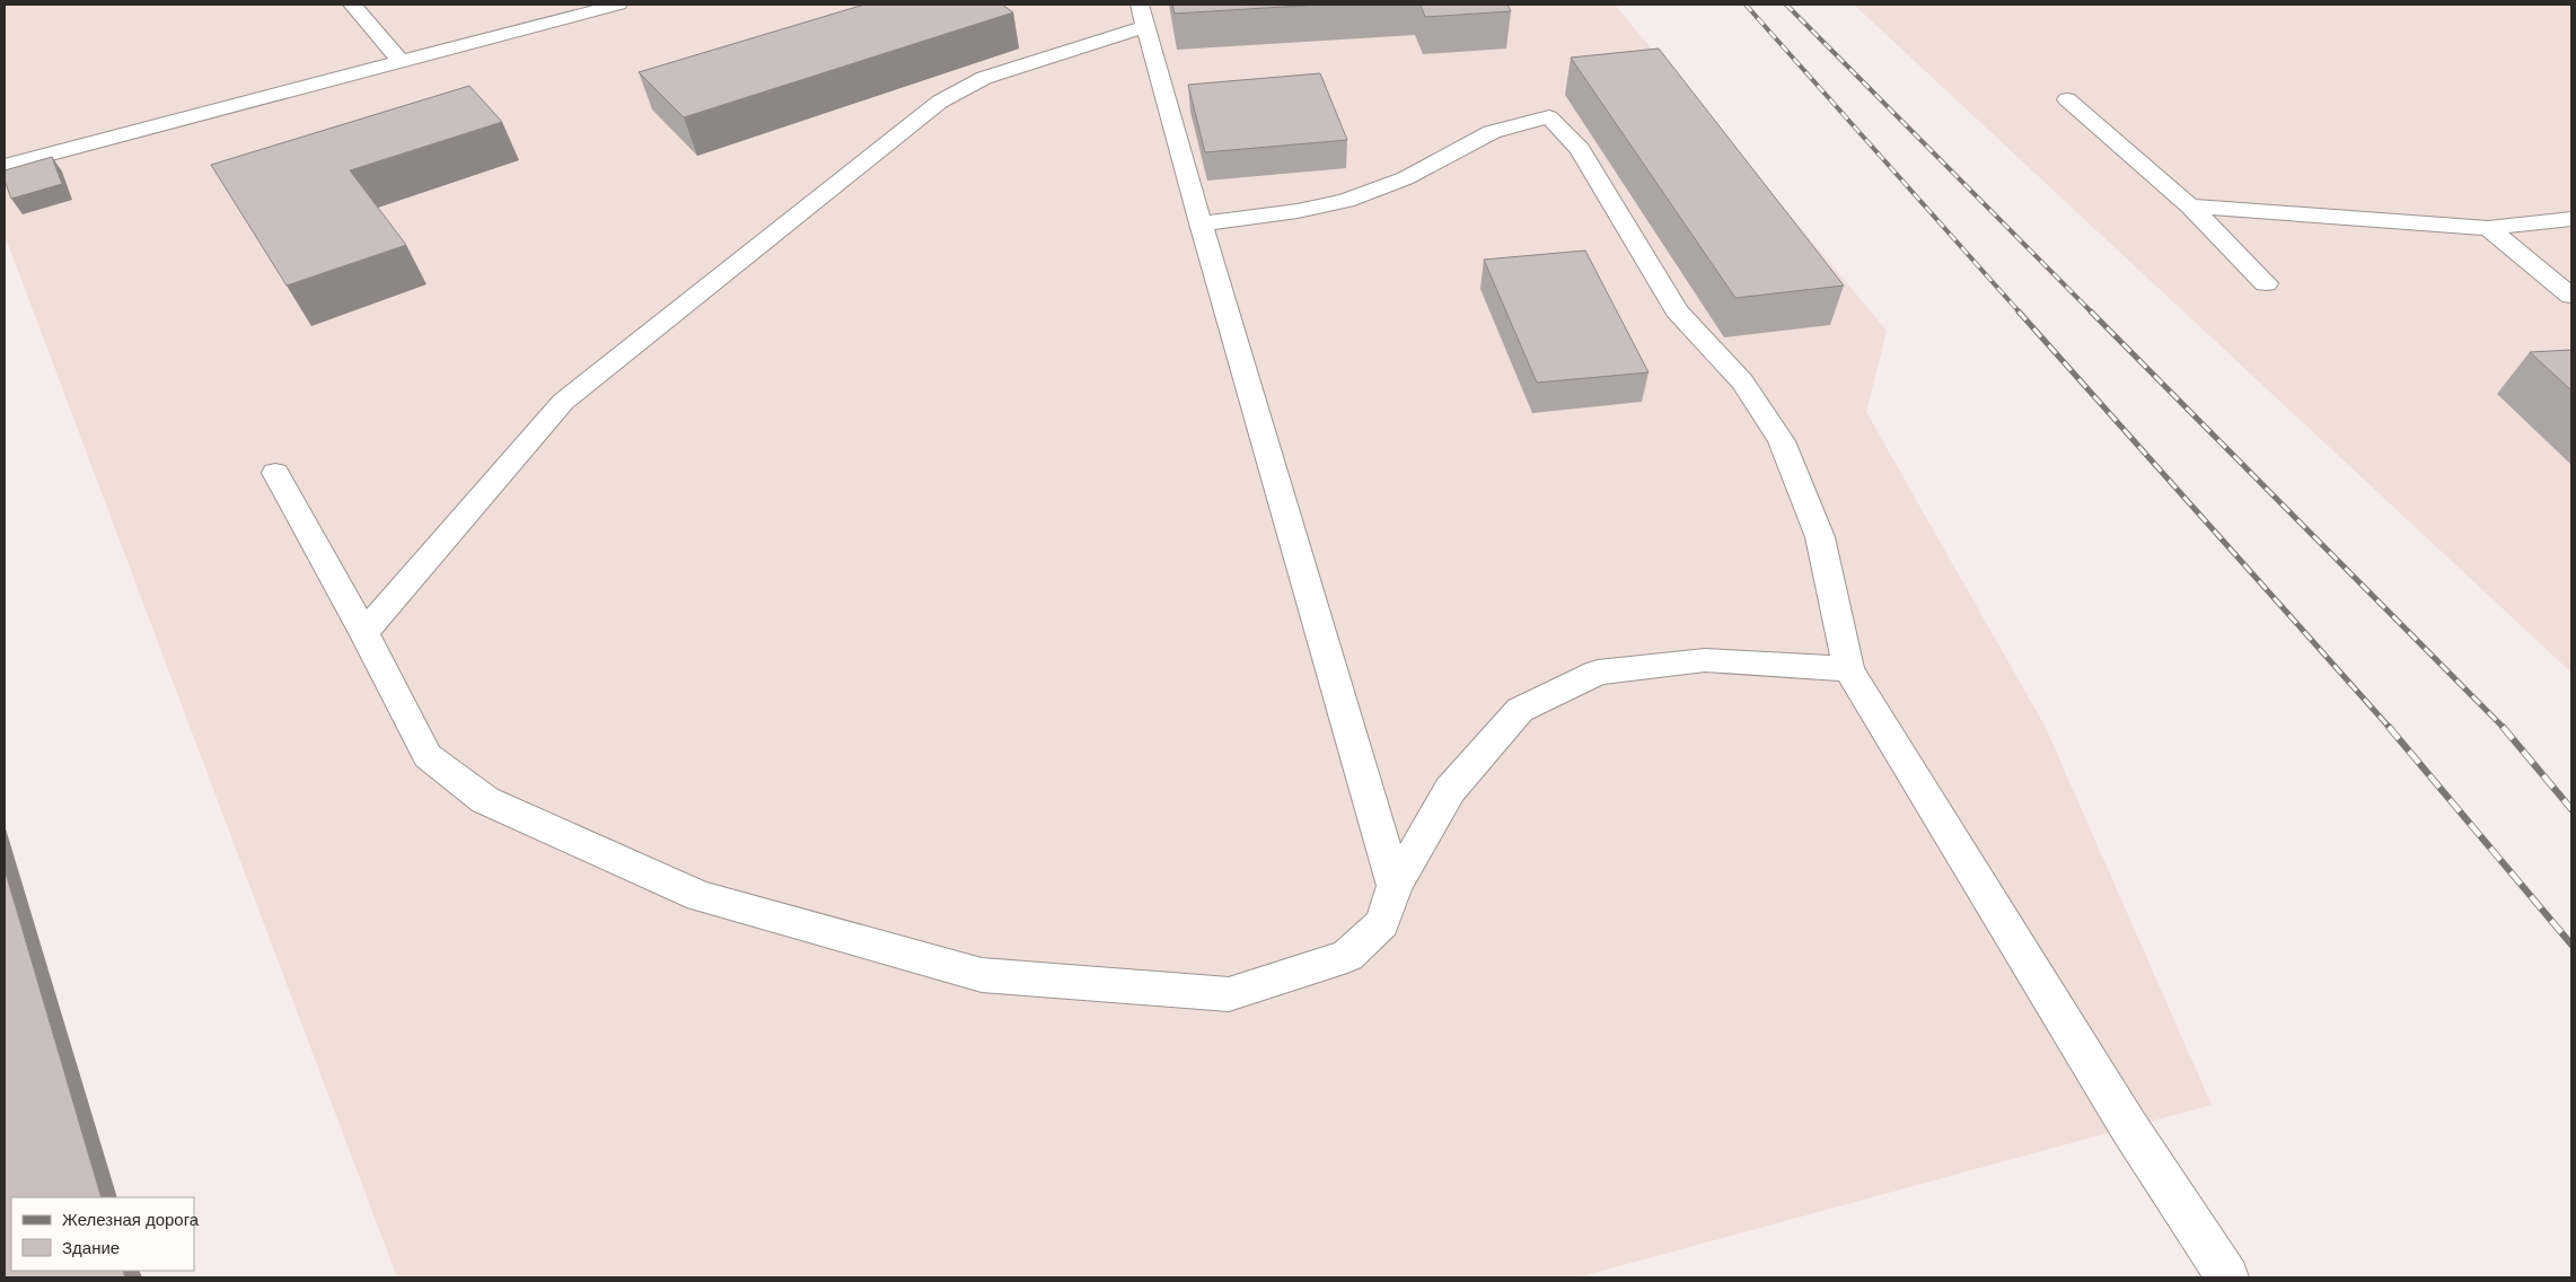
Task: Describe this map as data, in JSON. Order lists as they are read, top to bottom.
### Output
{
  "legend": ["Железная дорога", "Здание"]
}
